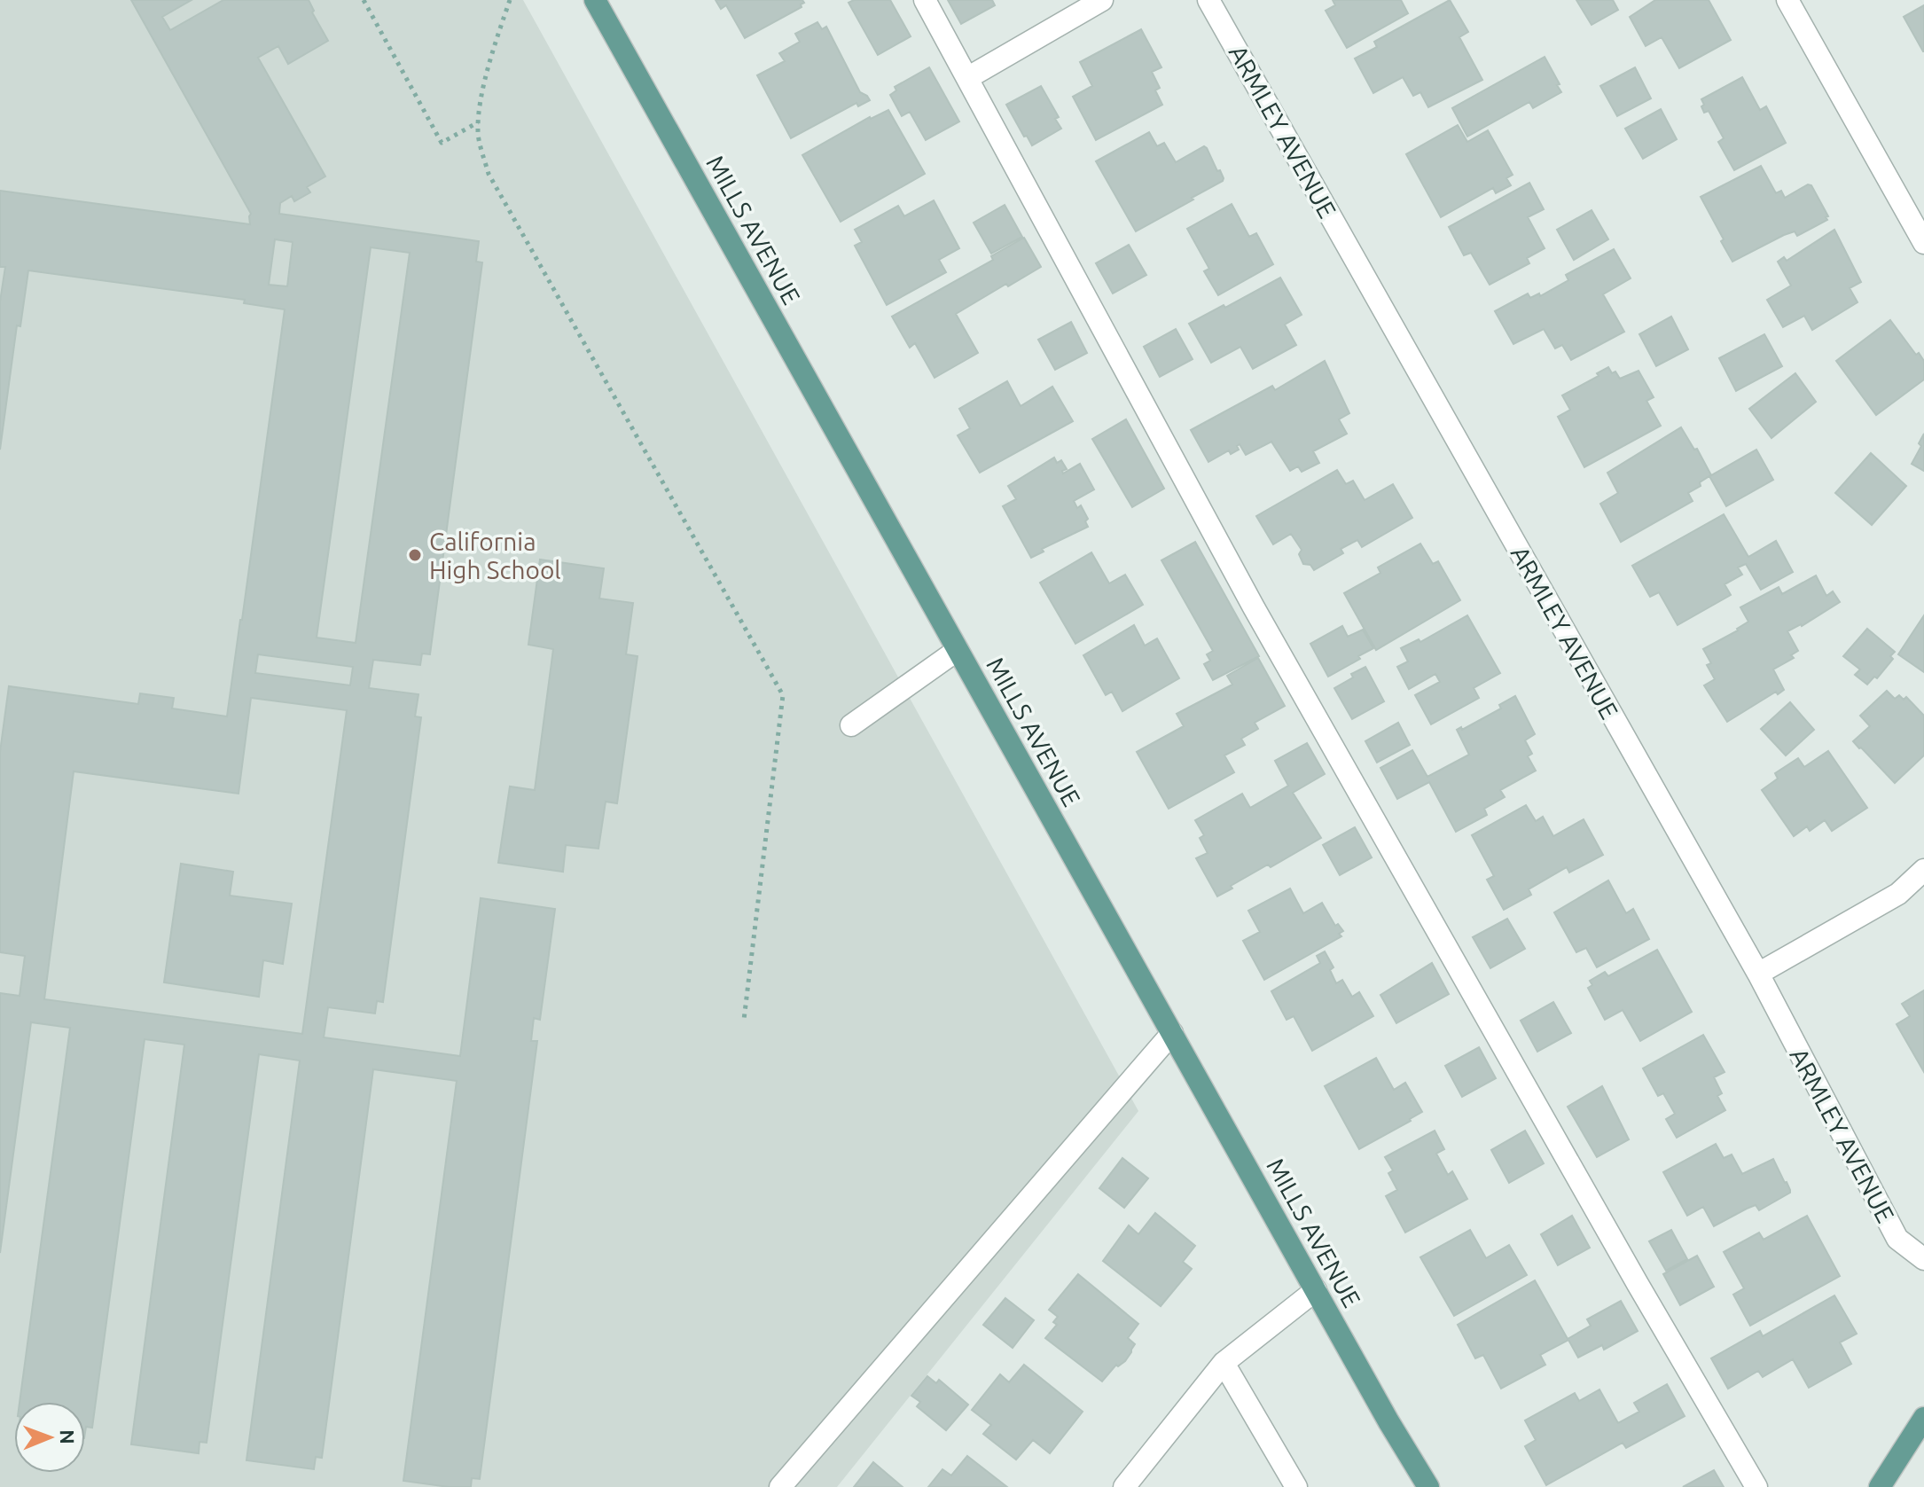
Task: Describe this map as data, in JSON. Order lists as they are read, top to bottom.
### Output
{
  "streets": {
    "main road": ["MILLS AVENUE"],
    "street": ["ARMLEY AVENUE"]
  },
  "places": ["California High School"],
  "north": "right"
}
